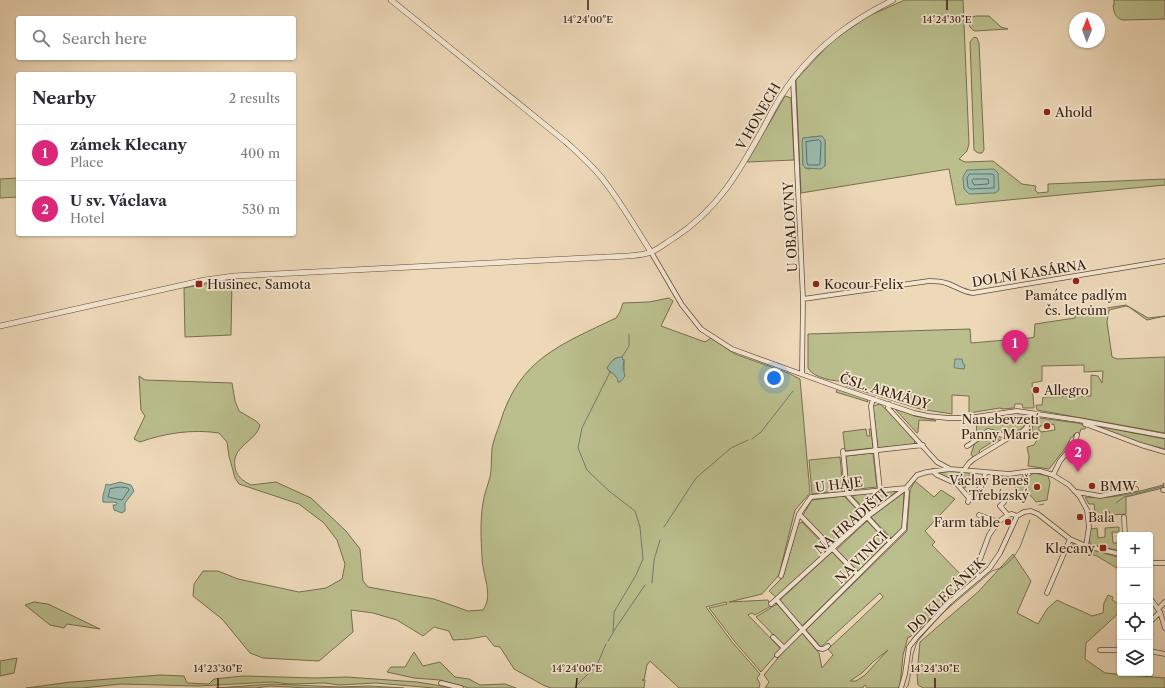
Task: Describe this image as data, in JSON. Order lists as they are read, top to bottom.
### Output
{
  "streets": {
    "street": [
      "V HONECH",
      "U OBALOVNY",
      "DOLNÍ KASÁRNA",
      "ČSL. ARMÁDY",
      "U HÁJE",
      "NA HRADIŠTI",
      "NA VINICI",
      "DO KLECÁNEK"
    ]
  },
  "crossings": [
    ["V HONECH", "U OBALOVNY"],
    ["V HONECH", "ČSL. ARMÁDY"],
    ["U OBALOVNY", "DOLNÍ KASÁRNA"],
    ["U OBALOVNY", "ČSL. ARMÁDY"],
    ["U HÁJE", "NA HRADIŠTI"],
    ["U HÁJE", "NA VINICI"],
    ["NA HRADIŠTI", "NA VINICI"]
  ],
  "places": {
    "other": [
      "Ahold",
      "Památce padlým čs. letcům",
      "Kocour Felix",
      "Allegro",
      "Nanebevzetí Panny Marie",
      "BMW",
      "Václav Beneš Třebízský",
      "Bala",
      "Farm table"
    ],
    "transit": ["Husinec, Samota", "Klecany"]
  },
  "north": "top",
  "page": {
    "search": "Search here",
    "heading": ["Nearby", "2 results"],
    "list": [
      {
        "mark": "1",
        "name": "zámek Klecany",
        "note": "Place",
        "value": "400 m"
      },
      {
        "mark": "2",
        "name": "U sv. Václava",
        "note": "Hotel",
        "value": "530 m"
      }
    ],
    "pins": ["1", "2"],
    "map_buttons": ["+", "−"]
  },
  "coordinates": ["14°24'00\"E", "14°24'30\"E", "14°23'30\"E"]
}
